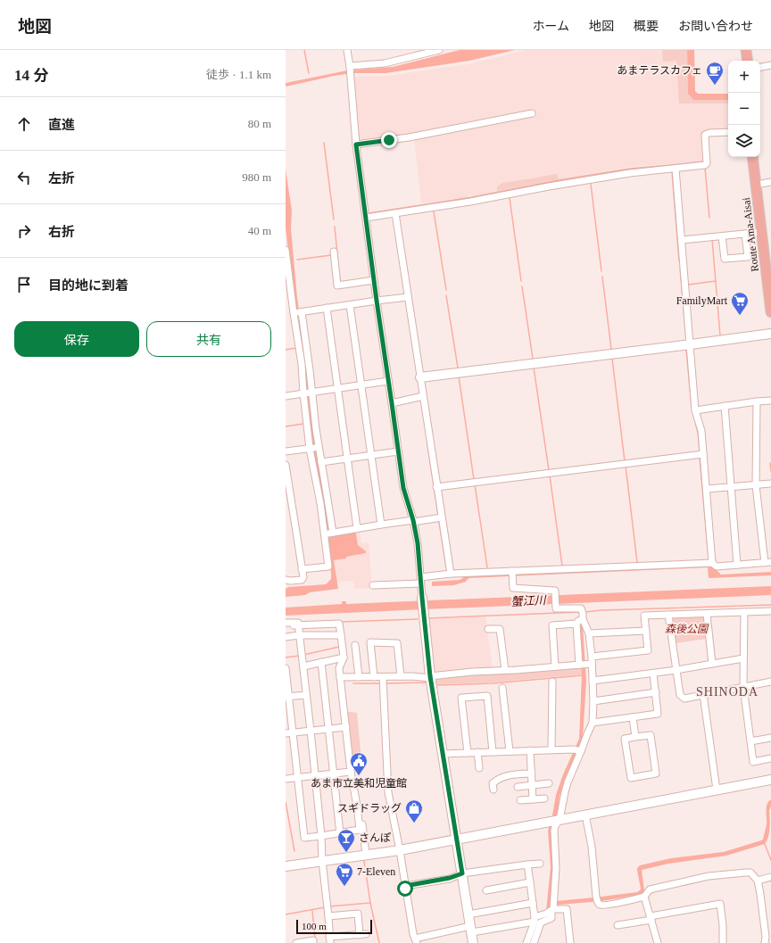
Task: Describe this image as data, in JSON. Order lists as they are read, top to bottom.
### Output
{
  "streets": {
    "main road": ["Route Ama-Aisai"]
  },
  "districts": ["SHINODA"],
  "water": ["蟹江川"],
  "parks": ["森後公園"],
  "places": {
    "cafe": ["あまテラスカフェ"],
    "supermarket": ["FamilyMart", "7-Eleven"],
    "public building": ["あま市立美和児童館"],
    "shop": ["スギドラッグ"],
    "bar": ["さんぽ"]
  },
  "scale_bar": "100 m",
  "page": {
    "header": "地図",
    "nav": [
      "ホーム",
      "地図",
      "概要",
      "お問い合わせ"
    ],
    "heading": ["14 分", "徒歩 · 1.1 km"],
    "map_buttons": ["+", "−"],
    "list": [
      ["直進", "80 m"],
      ["左折", "980 m"],
      ["右折", "40 m"],
      "目的地に到着"
    ],
    "buttons": ["保存", "共有"],
    "scale": "100 m"
  }
}
